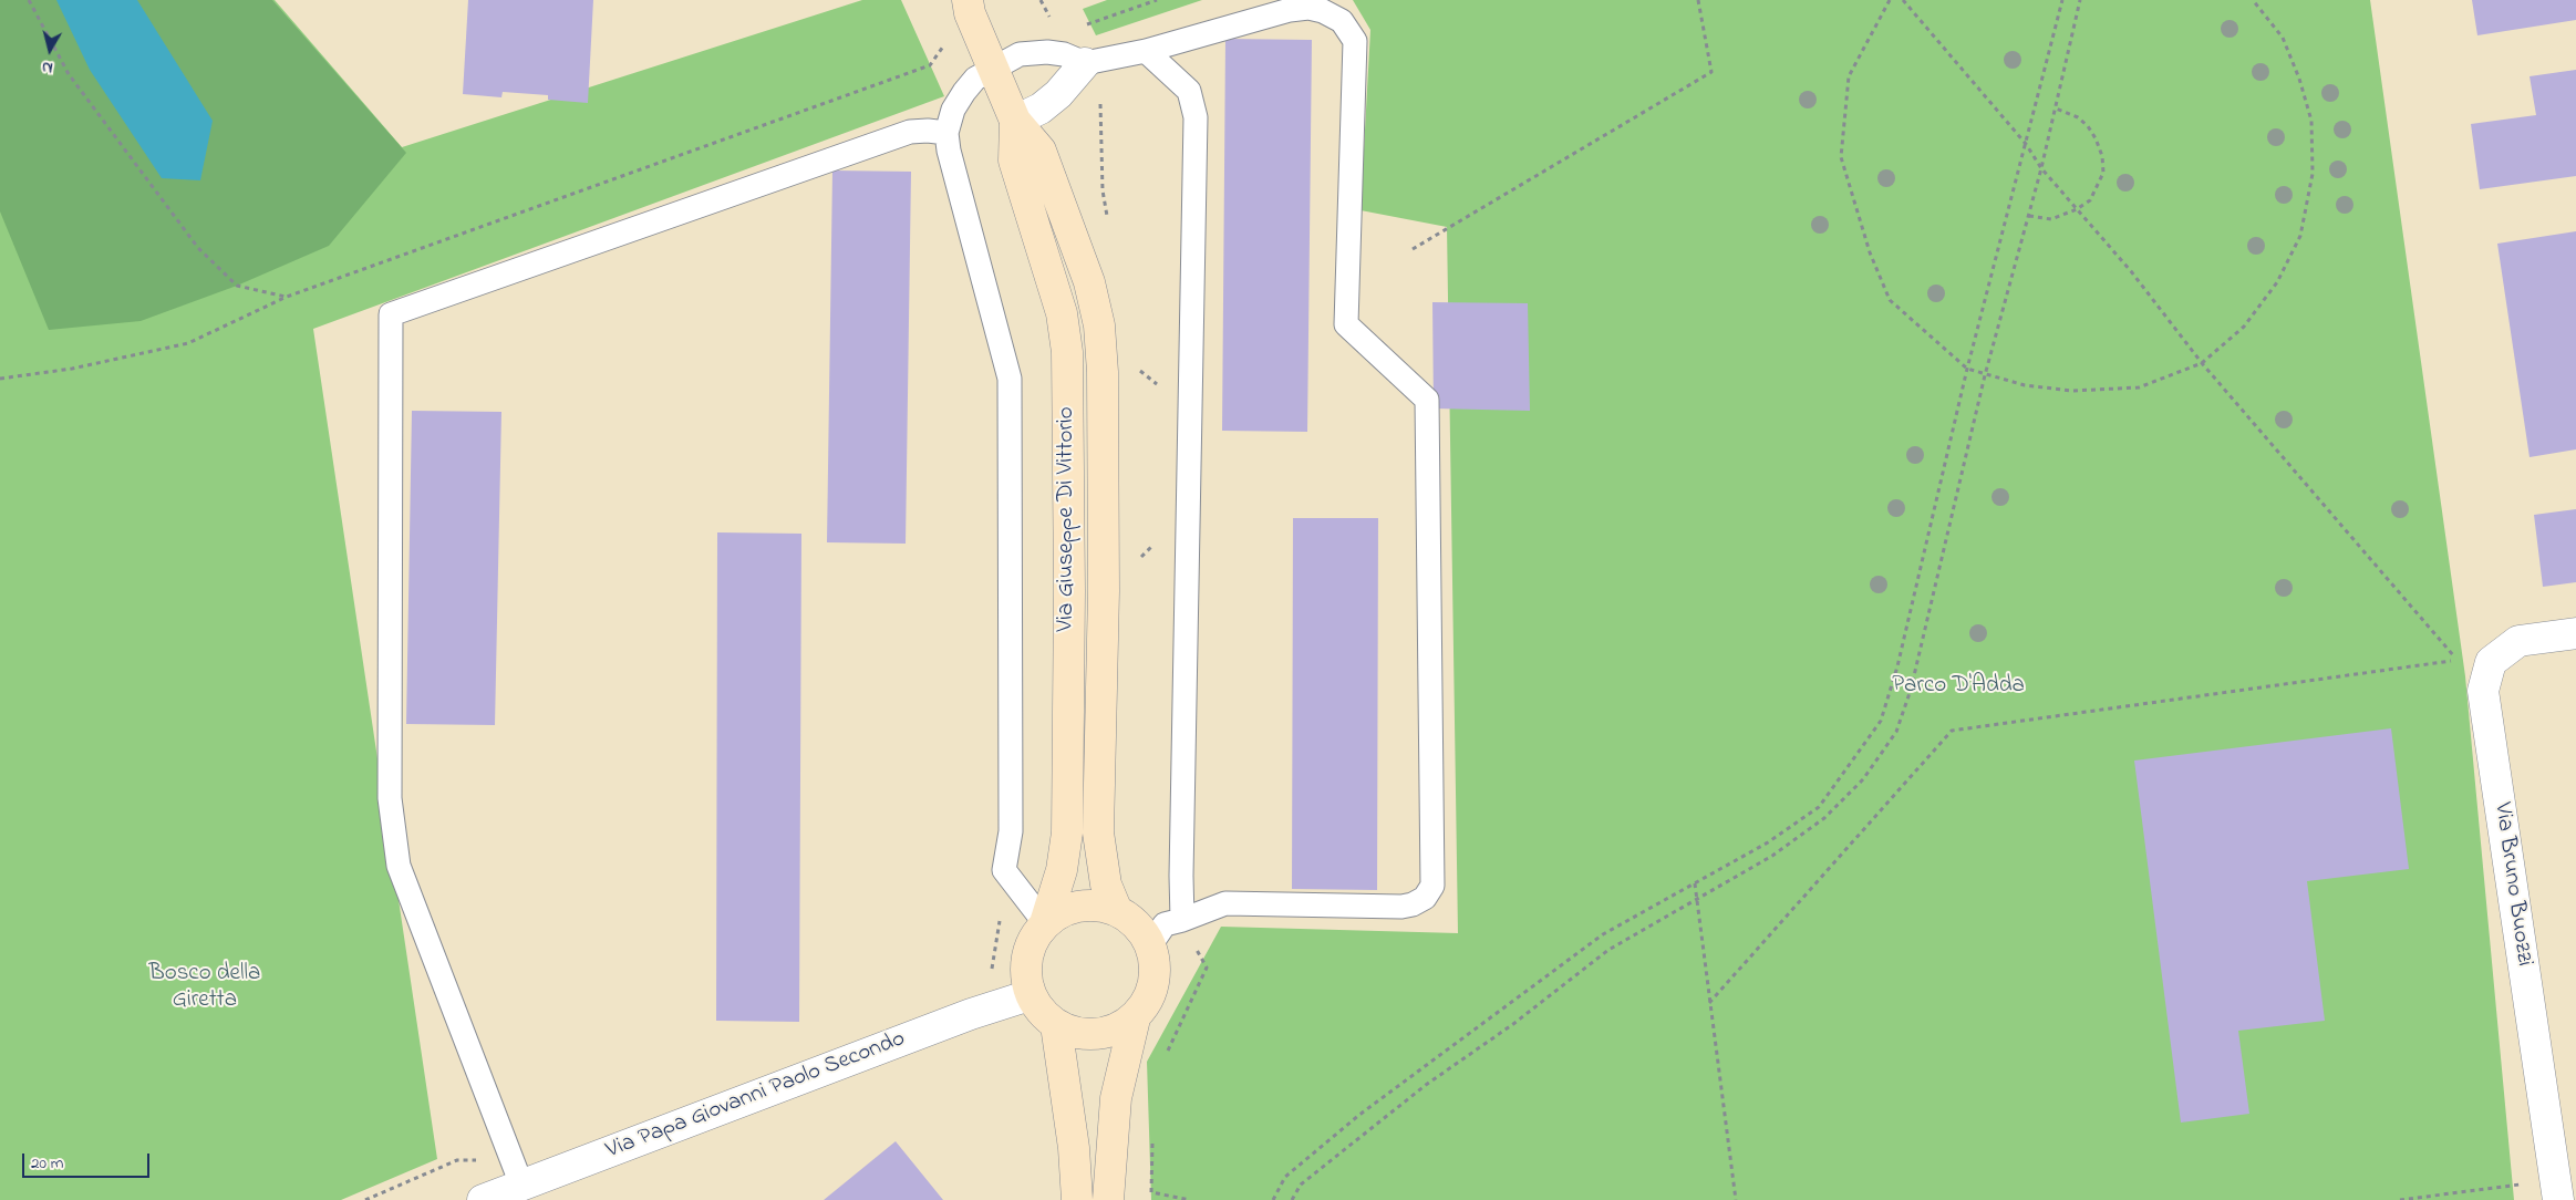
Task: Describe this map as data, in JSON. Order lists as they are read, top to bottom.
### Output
{
  "streets": {
    "street": ["Via Giuseppe Di Vittorio", "Via Bruno Buozzi", "Via Papa Giovanni Paolo Secondo"]
  },
  "crossings": [
    ["Via Giuseppe Di Vittorio", "Via Papa Giovanni Paolo Secondo"]
  ],
  "parks": ["Parco D'Adda", "Bosco della Giretta"],
  "scale_bar": "20 m",
  "north": "bottom"
}
